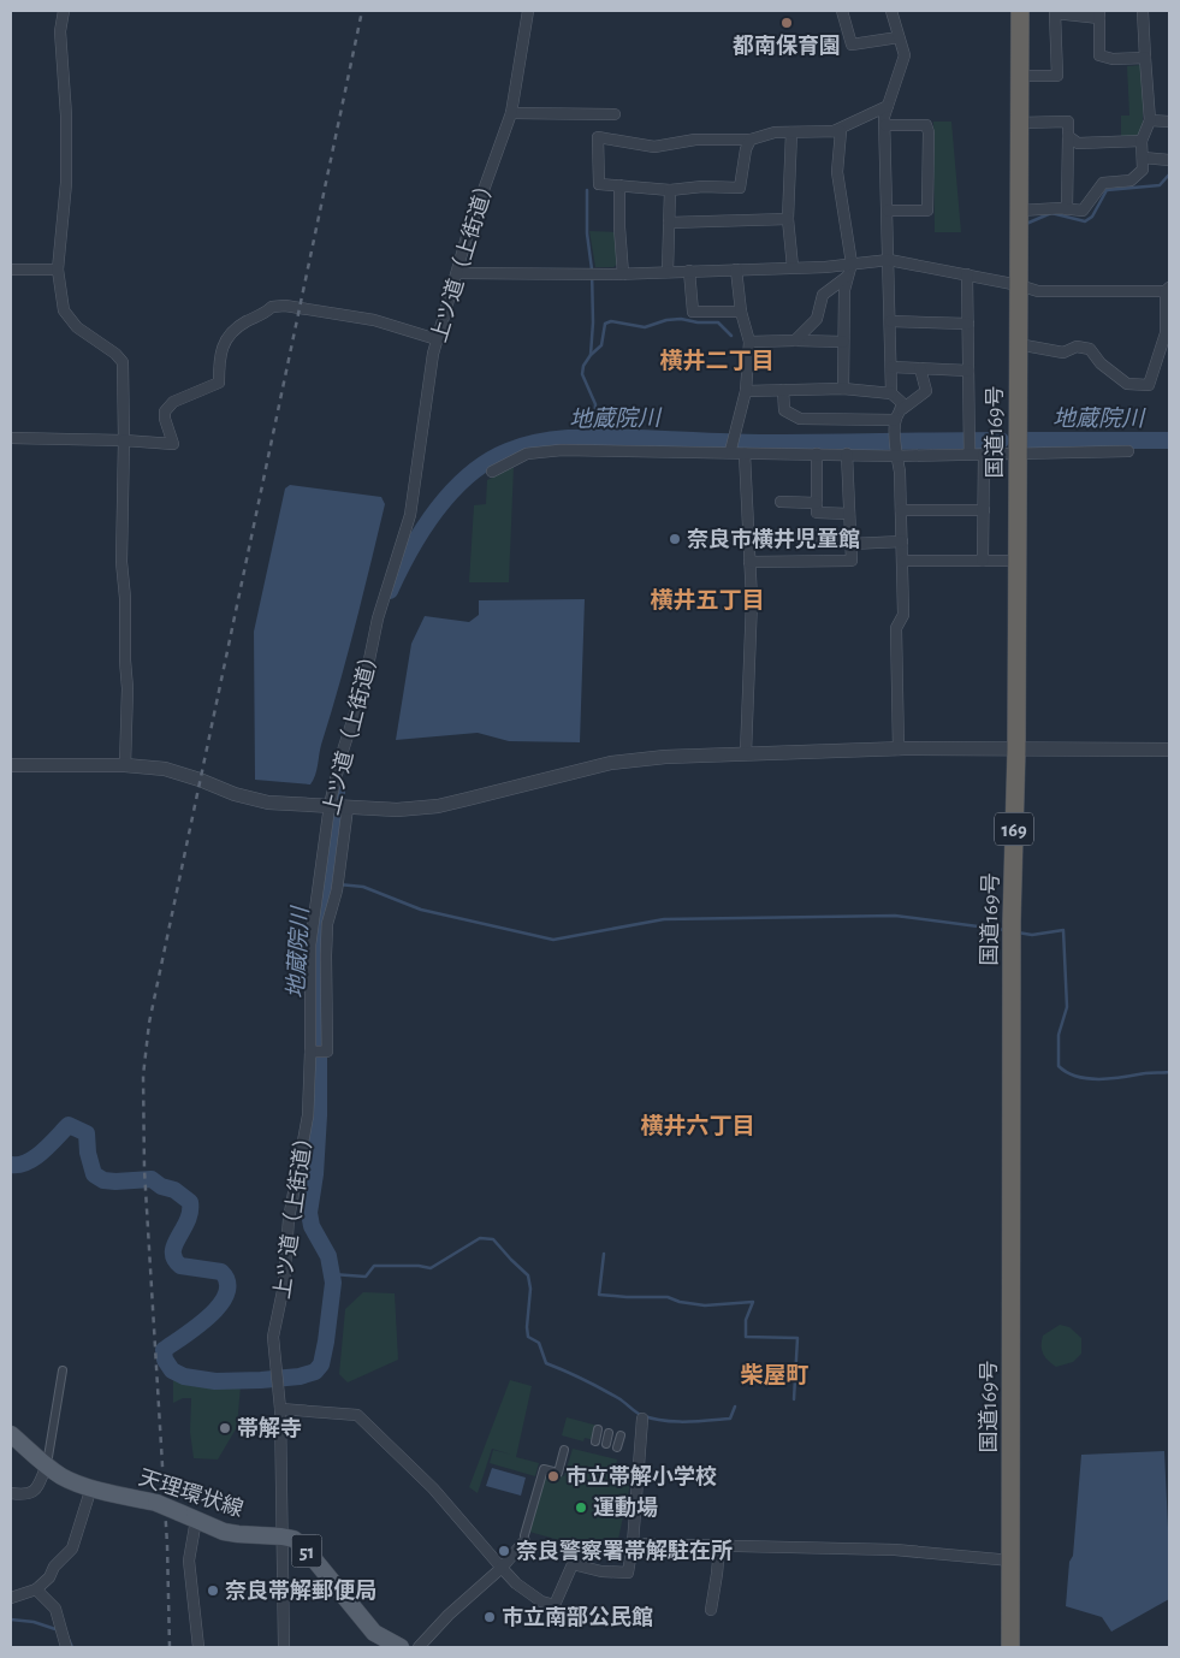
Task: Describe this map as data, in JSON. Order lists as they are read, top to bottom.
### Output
{
  "streets": {
    "highway": ["国道169号", "169"],
    "main road": ["天理環状線", "51"],
    "street": ["上ツ道（上街道）"]
  },
  "crossings": [
    ["上ツ道（上街道）", "天理環状線"]
  ],
  "districts": [
    "横井二丁目",
    "横井五丁目",
    "横井六丁目",
    "柴屋町"
  ],
  "water": ["地蔵院川"],
  "places": [
    "都南保育園",
    "奈良市横井児童館",
    "帯解寺",
    "市立帯解小学校",
    "運動場",
    "奈良警察署帯解駐在所",
    "奈良帯解郵便局",
    "市立南部公民館"
  ]
}
